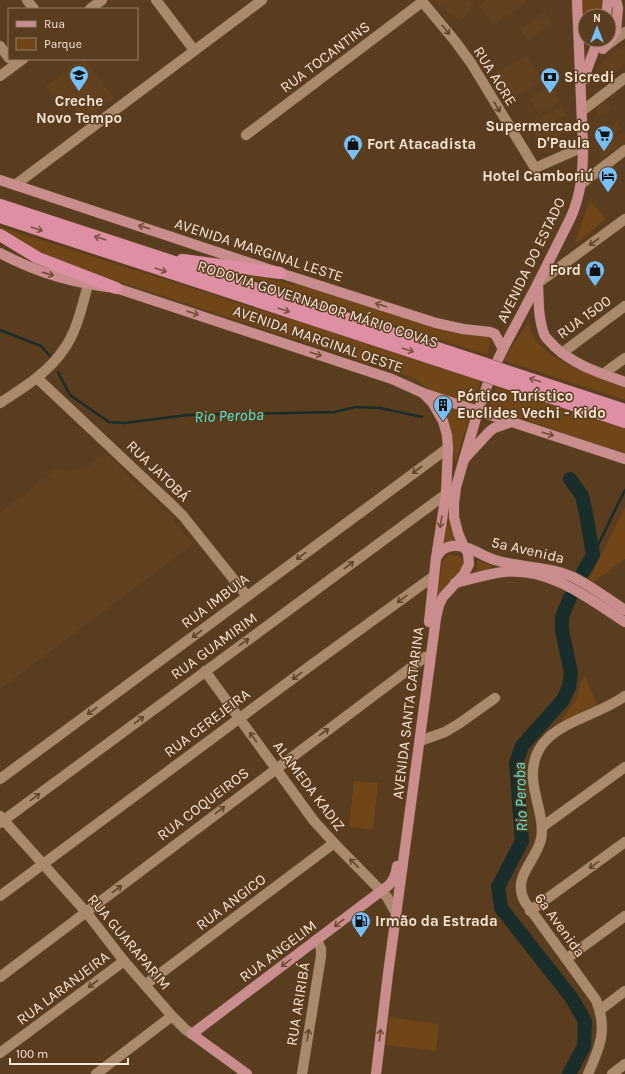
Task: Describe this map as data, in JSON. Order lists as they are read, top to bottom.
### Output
{
  "streets": {
    "highway": ["RODOVIA GOVERNADOR MÁRIO COVAS"],
    "main road": [
      "AVENIDA MARGINAL LESTE",
      "AVENIDA DO ESTADO",
      "AVENIDA MARGINAL OESTE",
      "5ª Avenida",
      "AVENIDA SANTA CATARINA",
      "RUA GUARAPARIM",
      "RUA ANGELIM"
    ],
    "street": [
      "RUA TOCANTINS",
      "RUA ACRE",
      "RUA 1500",
      "RUA JATOBÁ",
      "RUA IMBUIA",
      "RUA GUAMIRIM",
      "RUA CEREJEIRA",
      "ALAMEDA KADIZ",
      "RUA COQUEIROS",
      "RUA ANGICO",
      "6ª Avenida",
      "RUA LARANJEIRA",
      "RUA ARIRIBÁ"
    ]
  },
  "crossings": [
    ["RUA TOCANTINS", "RUA ACRE"],
    ["RUA ACRE", "AVENIDA DO ESTADO"],
    ["AVENIDA MARGINAL LESTE", "AVENIDA DO ESTADO"],
    ["AVENIDA DO ESTADO", "RODOVIA GOVERNADOR MÁRIO COVAS"],
    ["AVENIDA DO ESTADO", "AVENIDA SANTA CATARINA"],
    ["RODOVIA GOVERNADOR MÁRIO COVAS", "AVENIDA SANTA CATARINA"],
    ["AVENIDA MARGINAL OESTE", "AVENIDA SANTA CATARINA"],
    ["RUA JATOBÁ", "RUA IMBUIA"],
    ["5ª Avenida", "AVENIDA SANTA CATARINA"],
    ["RUA IMBUIA", "AVENIDA SANTA CATARINA"],
    ["RUA GUAMIRIM", "AVENIDA SANTA CATARINA"],
    ["RUA GUAMIRIM", "ALAMEDA KADIZ"],
    ["RUA GUAMIRIM", "RUA GUARAPARIM"],
    ["AVENIDA SANTA CATARINA", "RUA CEREJEIRA"],
    ["AVENIDA SANTA CATARINA", "ALAMEDA KADIZ"],
    ["AVENIDA SANTA CATARINA", "RUA COQUEIROS"],
    ["AVENIDA SANTA CATARINA", "RUA ANGELIM"],
    ["RUA CEREJEIRA", "ALAMEDA KADIZ"],
    ["RUA CEREJEIRA", "RUA GUARAPARIM"],
    ["ALAMEDA KADIZ", "RUA COQUEIROS"],
    ["ALAMEDA KADIZ", "RUA ANGICO"],
    ["ALAMEDA KADIZ", "RUA ANGELIM"],
    ["RUA COQUEIROS", "RUA GUARAPARIM"],
    ["RUA ANGICO", "RUA GUARAPARIM"],
    ["RUA GUARAPARIM", "RUA ANGELIM"],
    ["RUA GUARAPARIM", "RUA LARANJEIRA"],
    ["RUA ANGELIM", "RUA ARIRIBÁ"]
  ],
  "one_way": [
    "RUA ACRE",
    "AVENIDA MARGINAL LESTE",
    "AVENIDA MARGINAL OESTE",
    "RUA IMBUIA",
    "RUA GUAMIRIM",
    "RUA CEREJEIRA",
    "ALAMEDA KADIZ",
    "RUA COQUEIROS",
    "RUA ANGELIM",
    "RUA ARIRIBÁ"
  ],
  "water": ["Rio Peroba"],
  "places": {
    "school or university": ["Creche Novo Tempo"],
    "bank": ["Sicredi"],
    "supermarket": ["Supermercado D'Paula"],
    "shop": ["Fort Atacadista", "Ford"],
    "hotel": ["Hotel Camboriú"],
    "building": ["Pórtico Turístico Euclides Vechi - Kido"],
    "fuel station": ["Irmão da Estrada"]
  },
  "legend": ["Rua", "Parque"],
  "scale_bar": "100 m",
  "north": "top"
}
